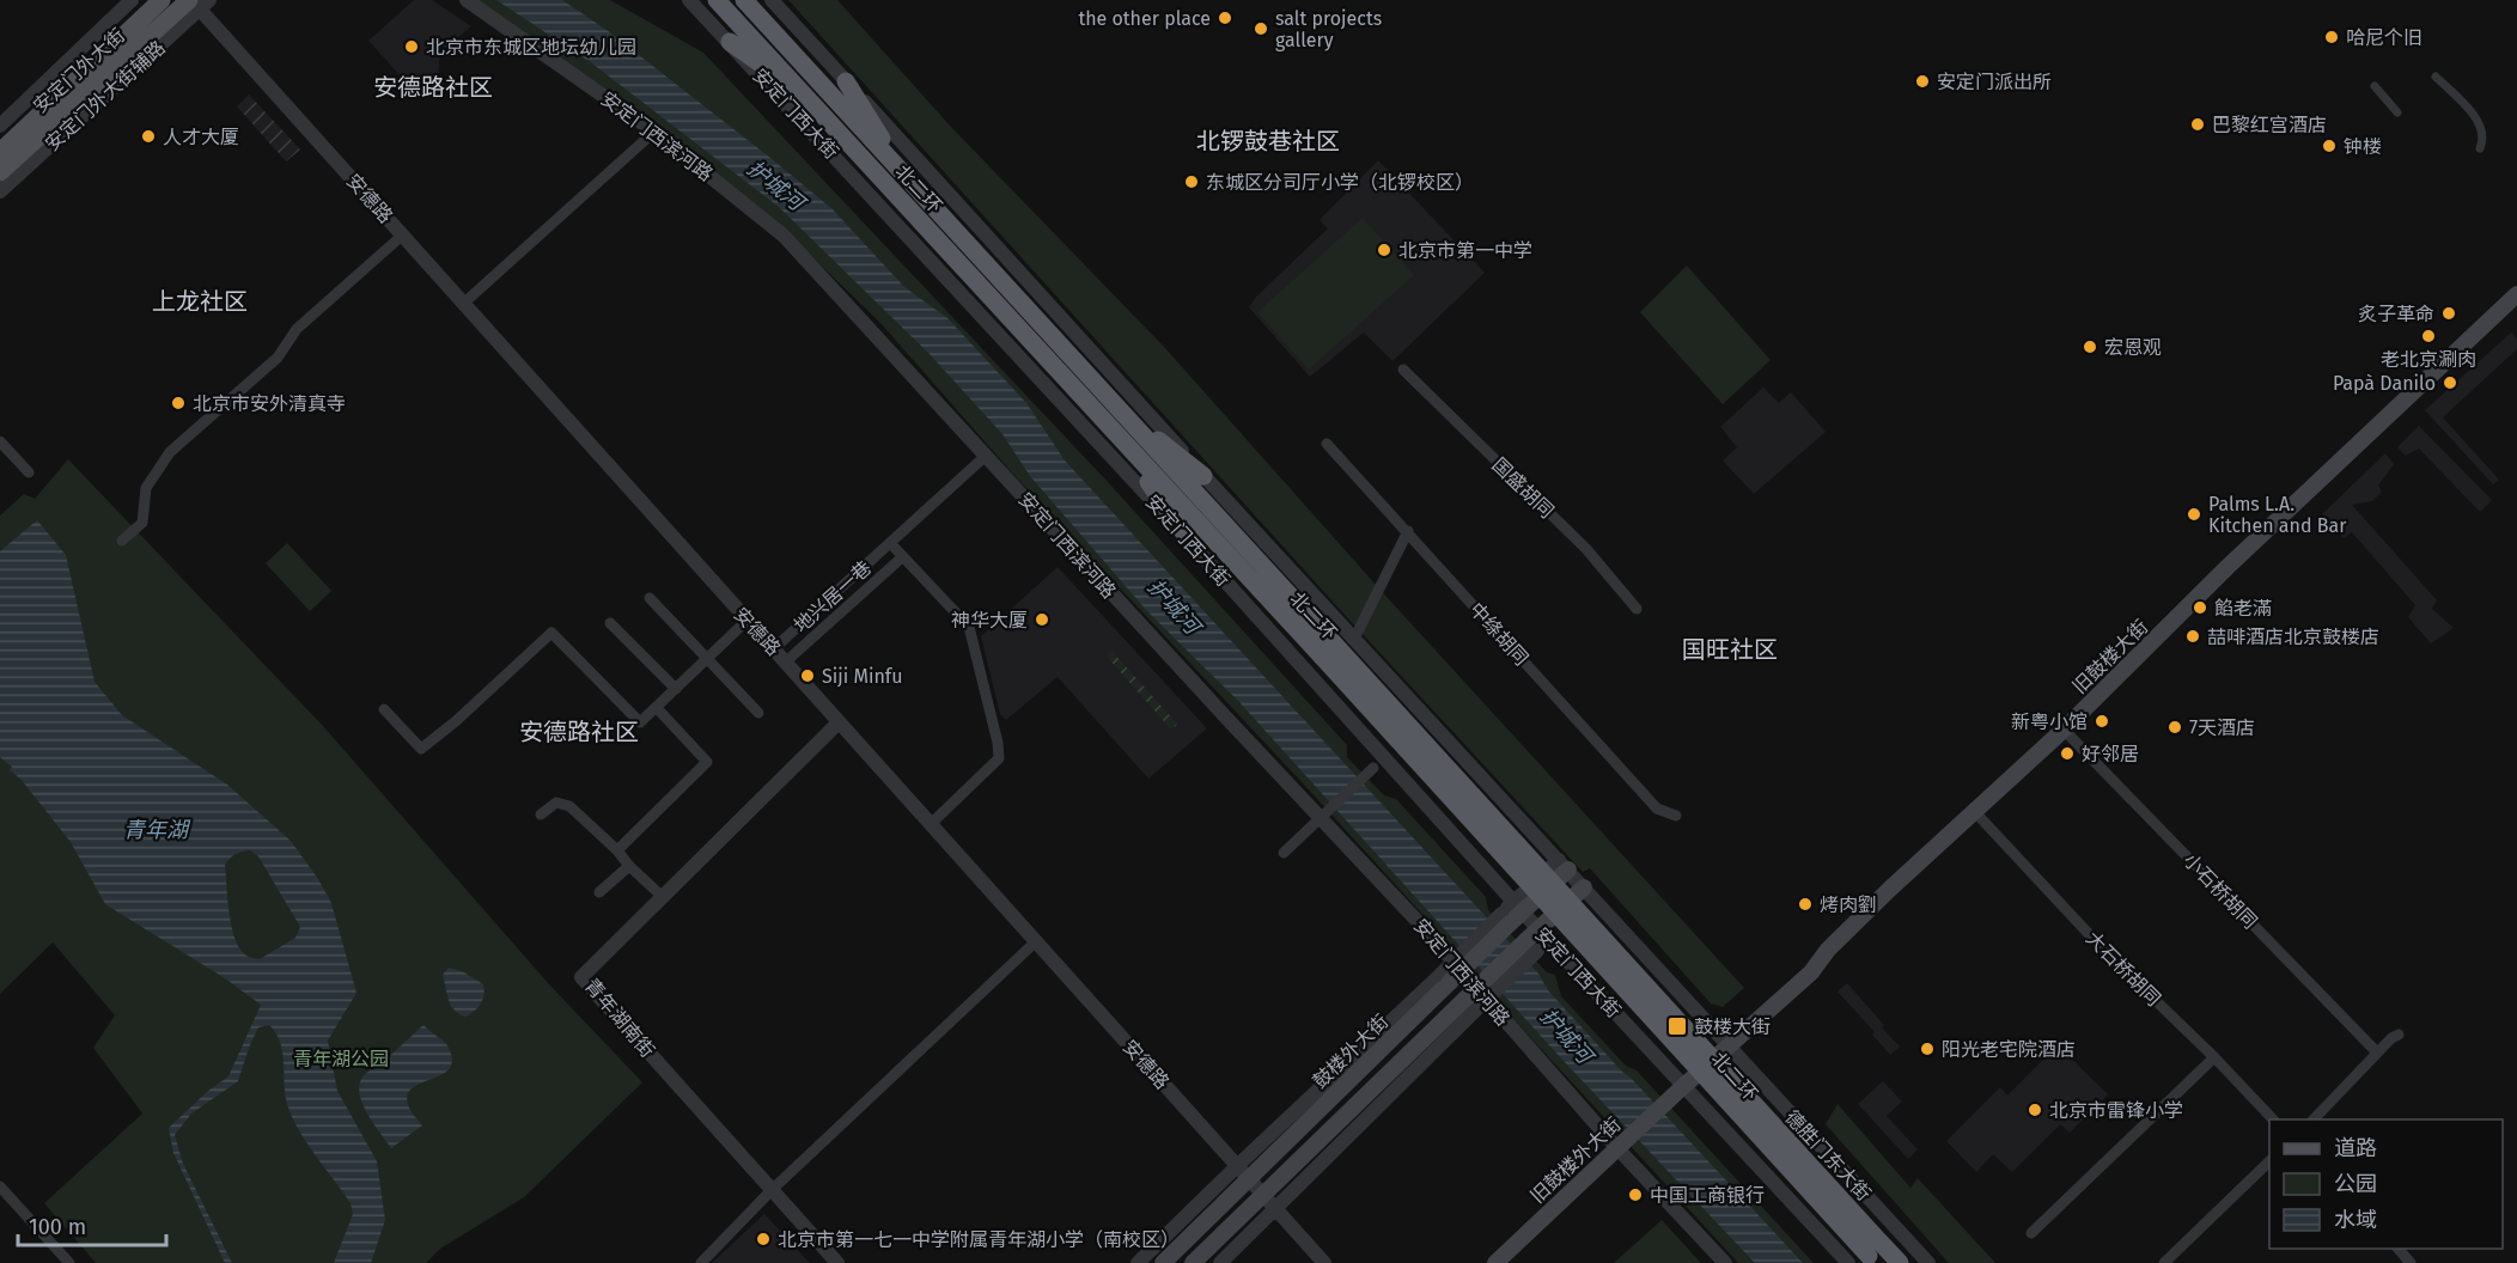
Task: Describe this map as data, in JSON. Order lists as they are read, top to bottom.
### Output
{
  "streets": {
    "highway": ["北二环"],
    "main road": [
      "安定门外大街",
      "旧鼓楼大街",
      "鼓楼外大街",
      "旧鼓楼外大街"
    ],
    "street": [
      "安定门外大街辅路",
      "安定门西大街",
      "安定门西滨河路",
      "安德路",
      "国盛胡同",
      "地兴居一巷",
      "中绦胡同",
      "小石桥胡同",
      "大石桥胡同",
      "青年湖南街",
      "德胜门东大街"
    ]
  },
  "crossings": [
    ["安定门外大街", "安定门外大街辅路"],
    ["安定门外大街", "安德路"],
    ["安定门外大街辅路", "安德路"],
    ["安定门西大街", "鼓楼外大街"],
    ["安定门西大街", "旧鼓楼外大街"],
    ["安定门西滨河路", "地兴居一巷"],
    ["安定门西滨河路", "旧鼓楼外大街"],
    ["安德路", "地兴居一巷"],
    ["安德路", "青年湖南街"],
    ["安德路", "鼓楼外大街"],
    ["旧鼓楼大街", "小石桥胡同"],
    ["旧鼓楼大街", "大石桥胡同"],
    ["旧鼓楼大街", "德胜门东大街"],
    ["旧鼓楼大街", "旧鼓楼外大街"],
    ["德胜门东大街", "旧鼓楼外大街"]
  ],
  "districts": [
    "安德路社区",
    "北锣鼓巷社区",
    "上龙社区",
    "国旺社区",
    "安德路社区"
  ],
  "water": ["护城河", "青年湖"],
  "parks": ["青年湖公园"],
  "places": {
    "other": [
      "the other place",
      "salt projects gallery",
      "哈尼个旧",
      "北京市东城区地坛幼儿园",
      "安定门派出所",
      "巴黎红宫酒店",
      "人才大厦",
      "钟楼",
      "东城区分司厅小学（北锣校区）",
      "北京市第一中学",
      "炙子革命",
      "老北京涮肉",
      "宏恩观",
      "Papà Danilo",
      "北京市安外清真寺",
      "Palms L.A. Kitchen and Bar",
      "餡老滿",
      "神华大厦",
      "喆啡酒店北京鼓楼店",
      "Siji Minfu",
      "新粤小馆",
      "7天酒店",
      "好邻居",
      "烤肉劉",
      "阳光老宅院酒店",
      "北京市雷锋小学",
      "中国工商银行",
      "北京市第一七一中学附属青年湖小学（南校区）"
    ],
    "transit": ["鼓楼大街"]
  },
  "legend": ["道路", "公园", "水域"],
  "scale_bar": "100 m"
}
